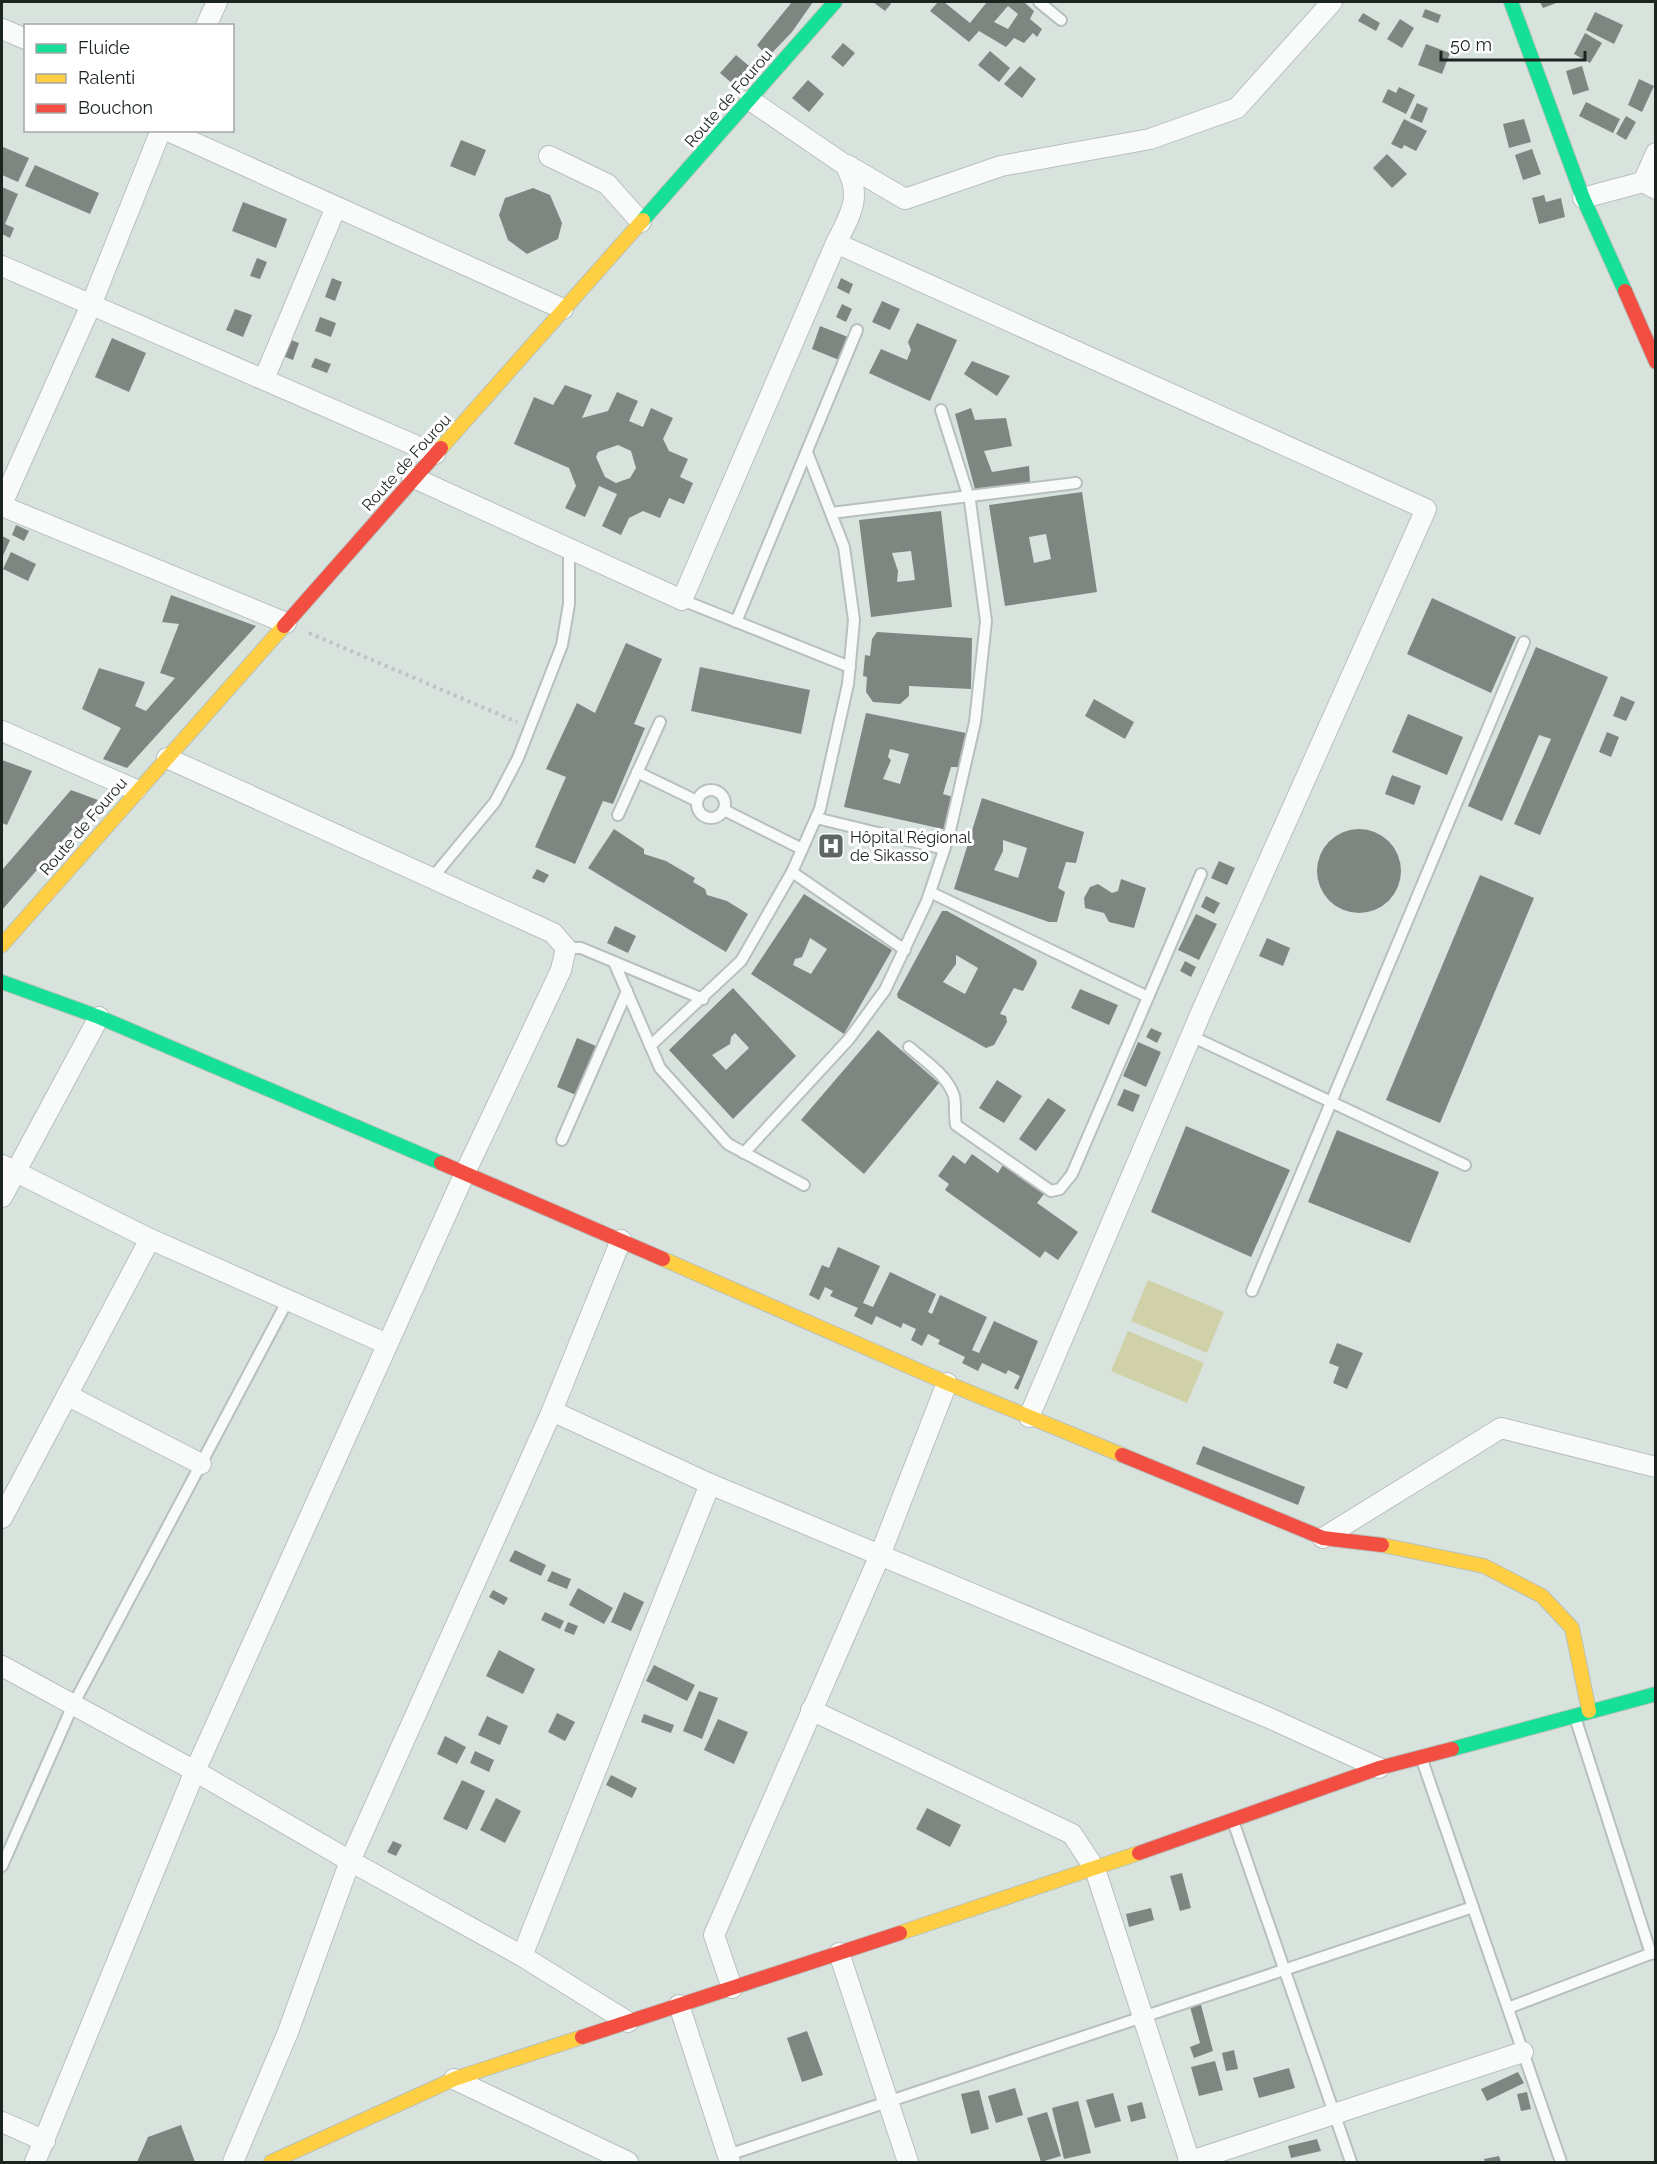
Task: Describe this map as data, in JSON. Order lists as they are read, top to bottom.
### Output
{
  "streets": {
    "street": ["Route de Fourou"]
  },
  "places": {
    "hospital": ["Hôpital Régional de Sikasso"]
  },
  "legend": ["Fluide", "Ralenti", "Bouchon"],
  "scale_bar": "50 m"
}
